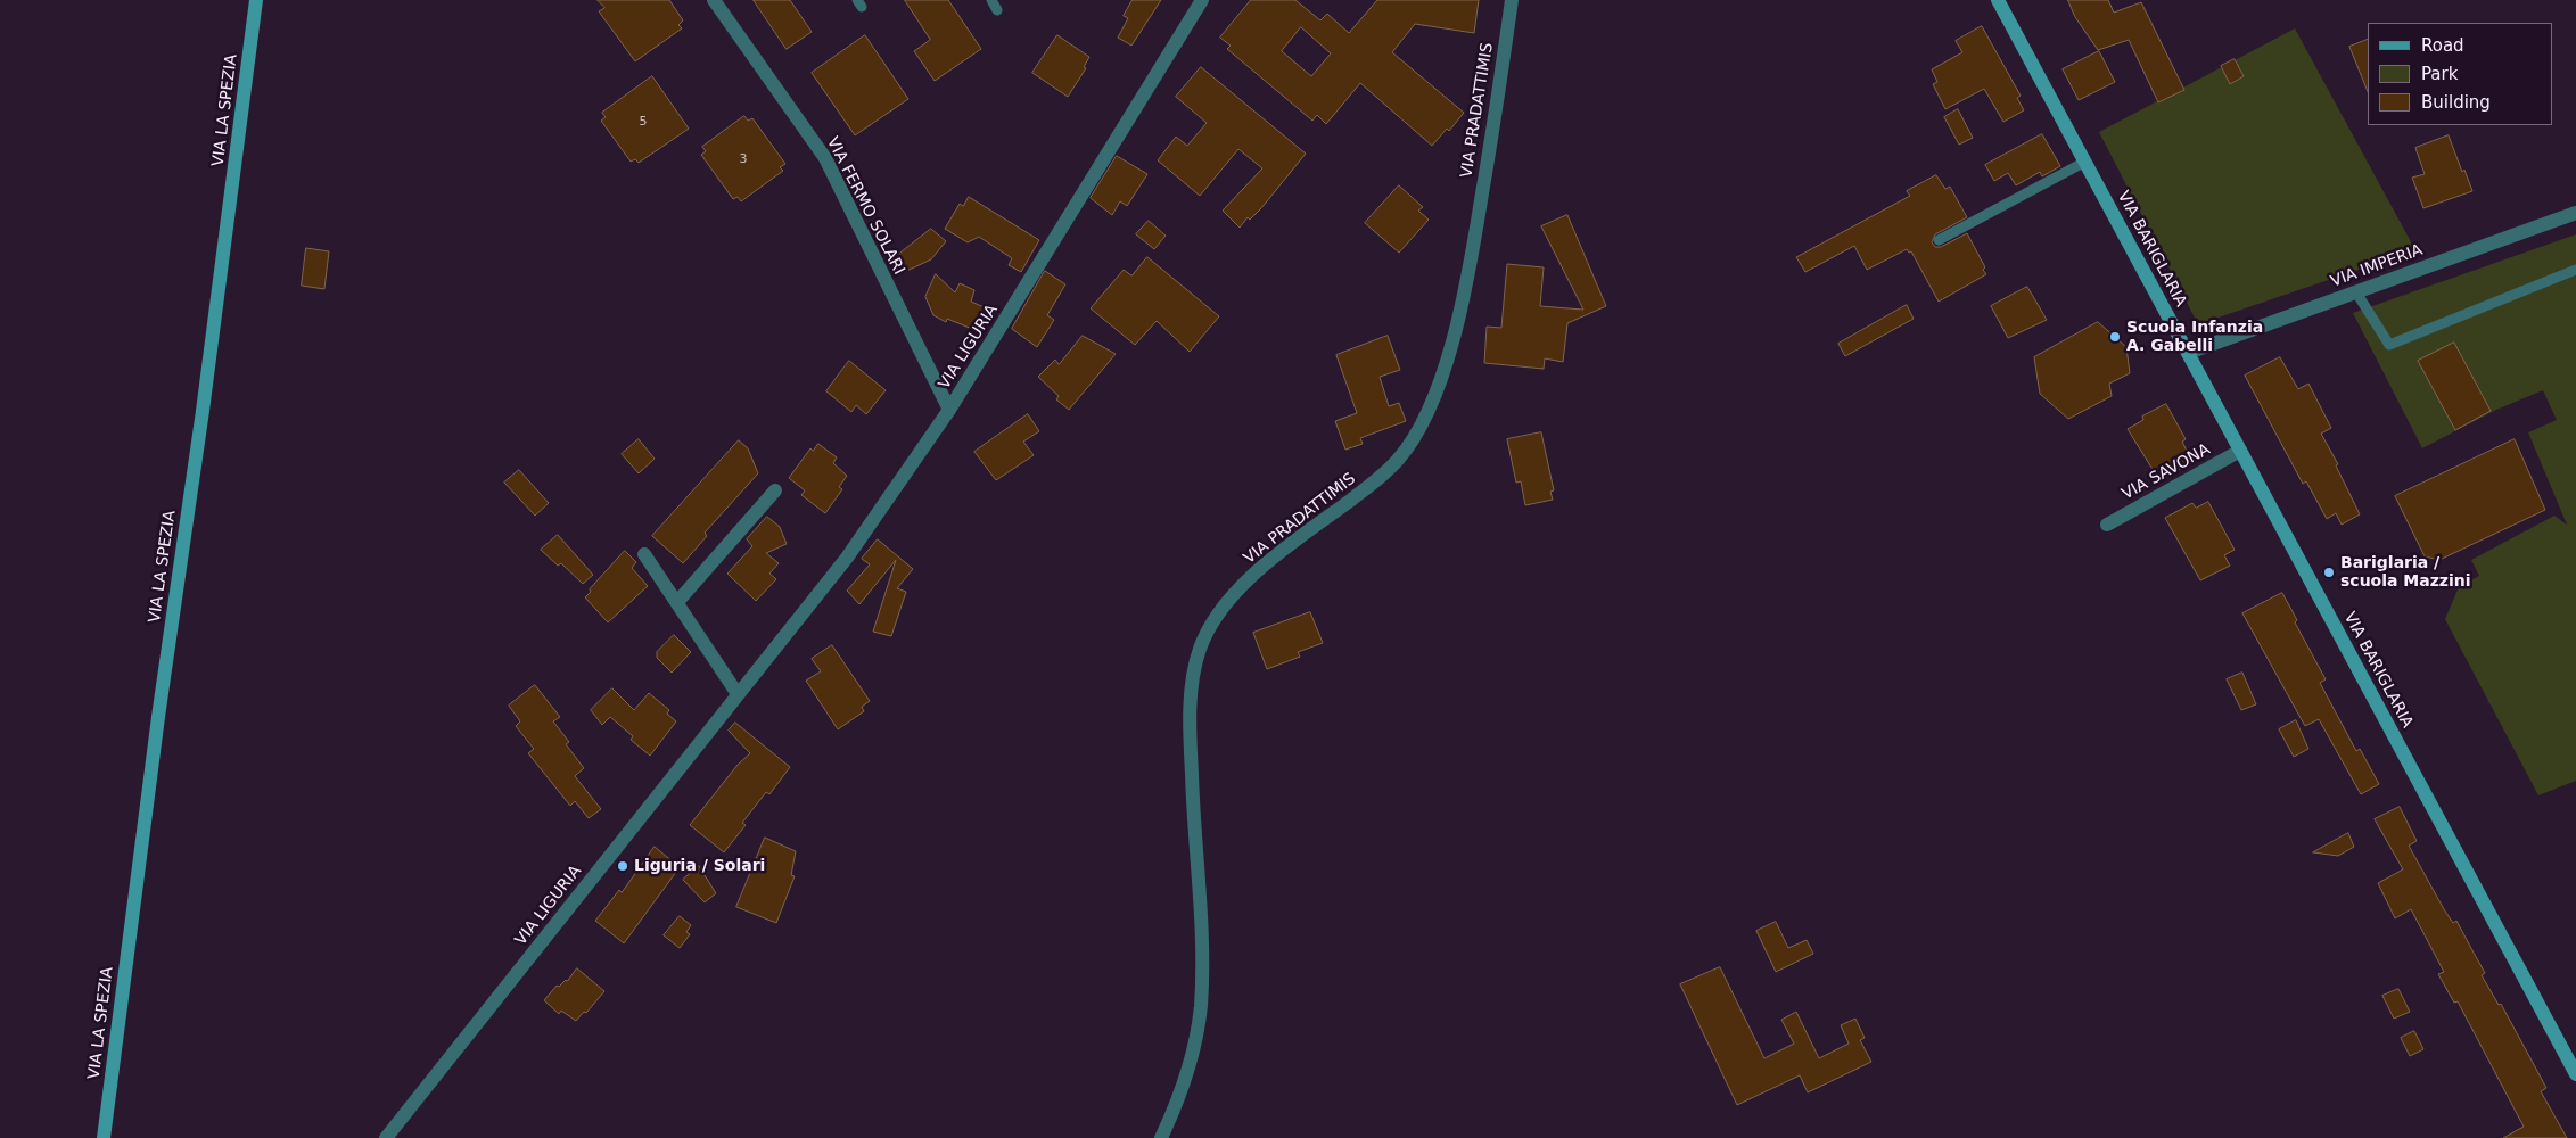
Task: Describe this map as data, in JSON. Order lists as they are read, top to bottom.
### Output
{
  "streets": {
    "street": [
      "VIA LA SPEZIA",
      "VIA PRADATTIMIS",
      "VIA FERMO SOLARI",
      "VIA BARIGLARIA",
      "VIA IMPERIA",
      "VIA LIGURIA",
      "VIA SAVONA"
    ]
  },
  "crossings": [
    ["VIA FERMO SOLARI", "VIA LIGURIA"],
    ["VIA BARIGLARIA", "VIA IMPERIA"],
    ["VIA BARIGLARIA", "VIA SAVONA"]
  ],
  "places": ["Scuola Infanzia A. Gabelli", "Bariglaria / scuola Mazzini", "Liguria / Solari"],
  "house_numbers": ["5", "3"],
  "legend": ["Road", "Park", "Building"]
}
